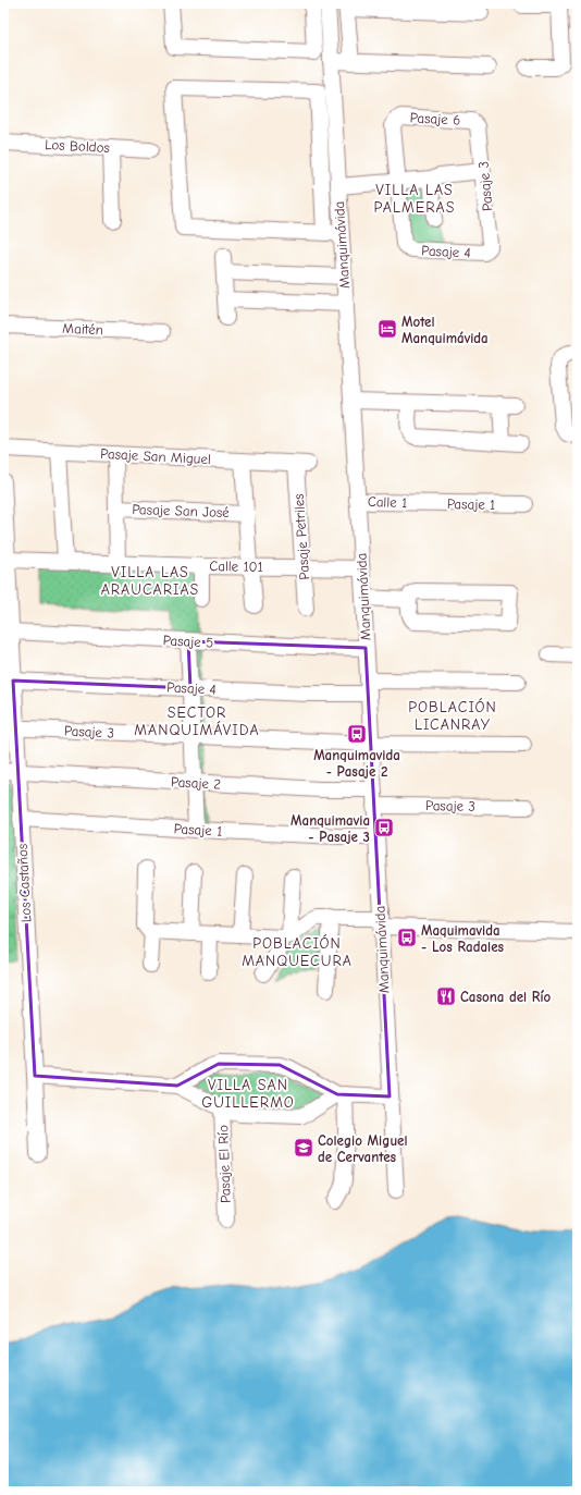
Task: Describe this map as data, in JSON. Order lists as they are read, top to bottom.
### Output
{
  "streets": {
    "street": [
      "Pasaje 6",
      "Los Boldos",
      "Pasaje 3",
      "Manquimávida",
      "Pasaje 4",
      "Maitén",
      "Pasaje San Miguel",
      "Calle 1",
      "Pasaje 1",
      "Pasaje San José",
      "Pasaje Petriles",
      "Calle 101",
      "Pasaje 5",
      "Pasaje 2",
      "Los Castaños",
      "Pasaje El Río"
    ]
  },
  "crossings": [
    ["Pasaje 6", "Pasaje 3"],
    ["Pasaje 6", "Pasaje 4"],
    ["Pasaje 3", "Manquimávida"],
    ["Pasaje 3", "Pasaje 4"],
    ["Pasaje 3", "Los Castaños"],
    ["Manquimávida", "Pasaje 4"],
    ["Manquimávida", "Calle 1"],
    ["Manquimávida", "Pasaje 1"],
    ["Manquimávida", "Calle 101"],
    ["Manquimávida", "Pasaje 5"],
    ["Manquimávida", "Pasaje 2"],
    ["Pasaje 4", "Los Castaños"],
    ["Pasaje San Miguel", "Pasaje Petriles"],
    ["Calle 1", "Pasaje 1"],
    ["Pasaje 1", "Los Castaños"],
    ["Pasaje Petriles", "Calle 101"],
    ["Calle 101", "Los Castaños"],
    ["Pasaje 5", "Los Castaños"],
    ["Pasaje 2", "Los Castaños"]
  ],
  "districts": [
    "VILLA LAS PALMERAS",
    "VILLA LAS ARAUCARIAS",
    "POBLACIÓN LICANRAY",
    "SECTOR MANQUIMÁVIDA",
    "POBLACIÓN MANQUECURA",
    "VILLA SAN GUILLERMO"
  ],
  "places": {
    "hotel": ["Motel Manquimávida"],
    "bus stop": ["Manquimavida - Pasaje 2", "Manquimavia - Pasaje 3", "Maquimavida - Los Radales"],
    "restaurant": ["Casona del Río"],
    "school or university": ["Colegio Miguel de Cervantes"]
  }
}
